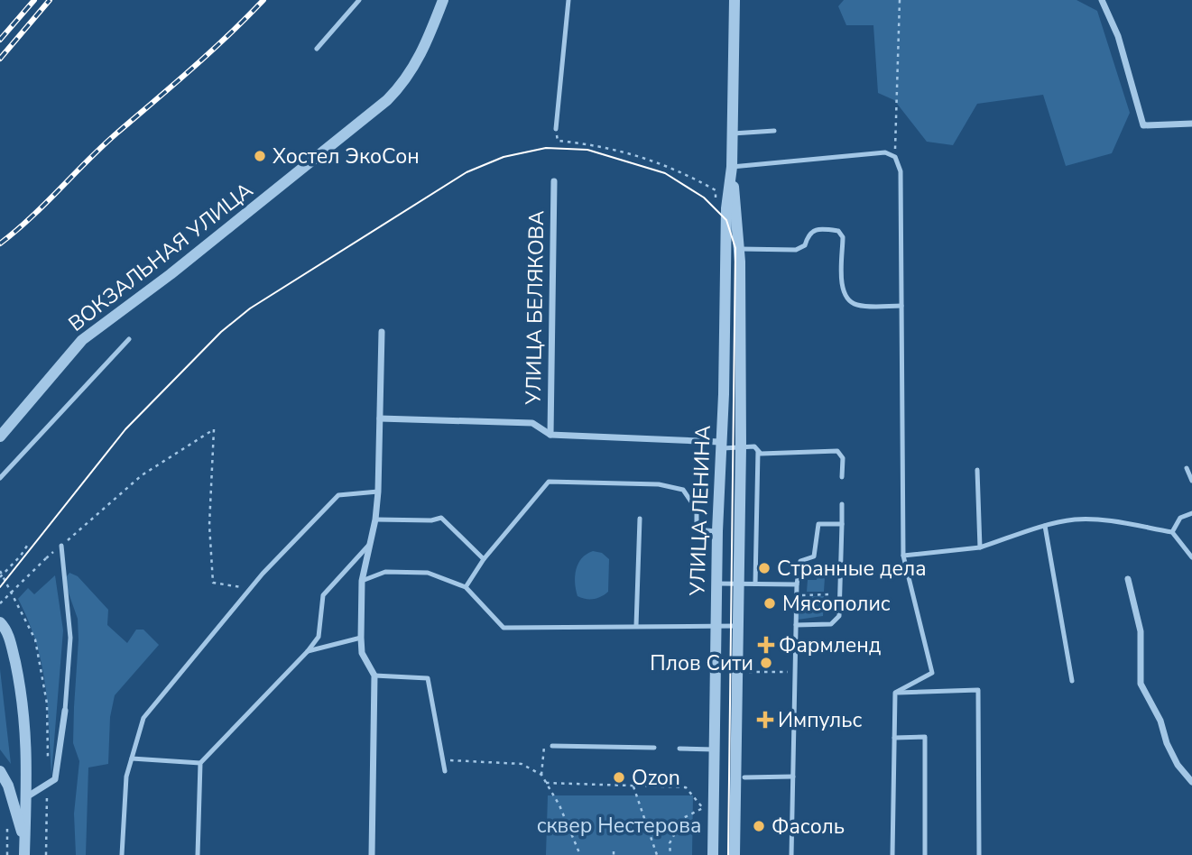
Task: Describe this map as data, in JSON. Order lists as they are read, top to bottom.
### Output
{
  "streets": {
    "street": ["ВОКЗАЛЬНАЯ УЛИЦА", "УЛИЦА БЕЛЯКОВА", "УЛИЦА ЛЕНИНА"]
  },
  "parks": ["сквер Нестерова"],
  "places": {
    "other": [
      "Хостел ЭкоСон",
      "Странные дела",
      "Мясополис",
      "Плов Сити",
      "Ozon",
      "Фасоль"
    ],
    "health": ["Фармленд", "Импульс"]
  }
}
